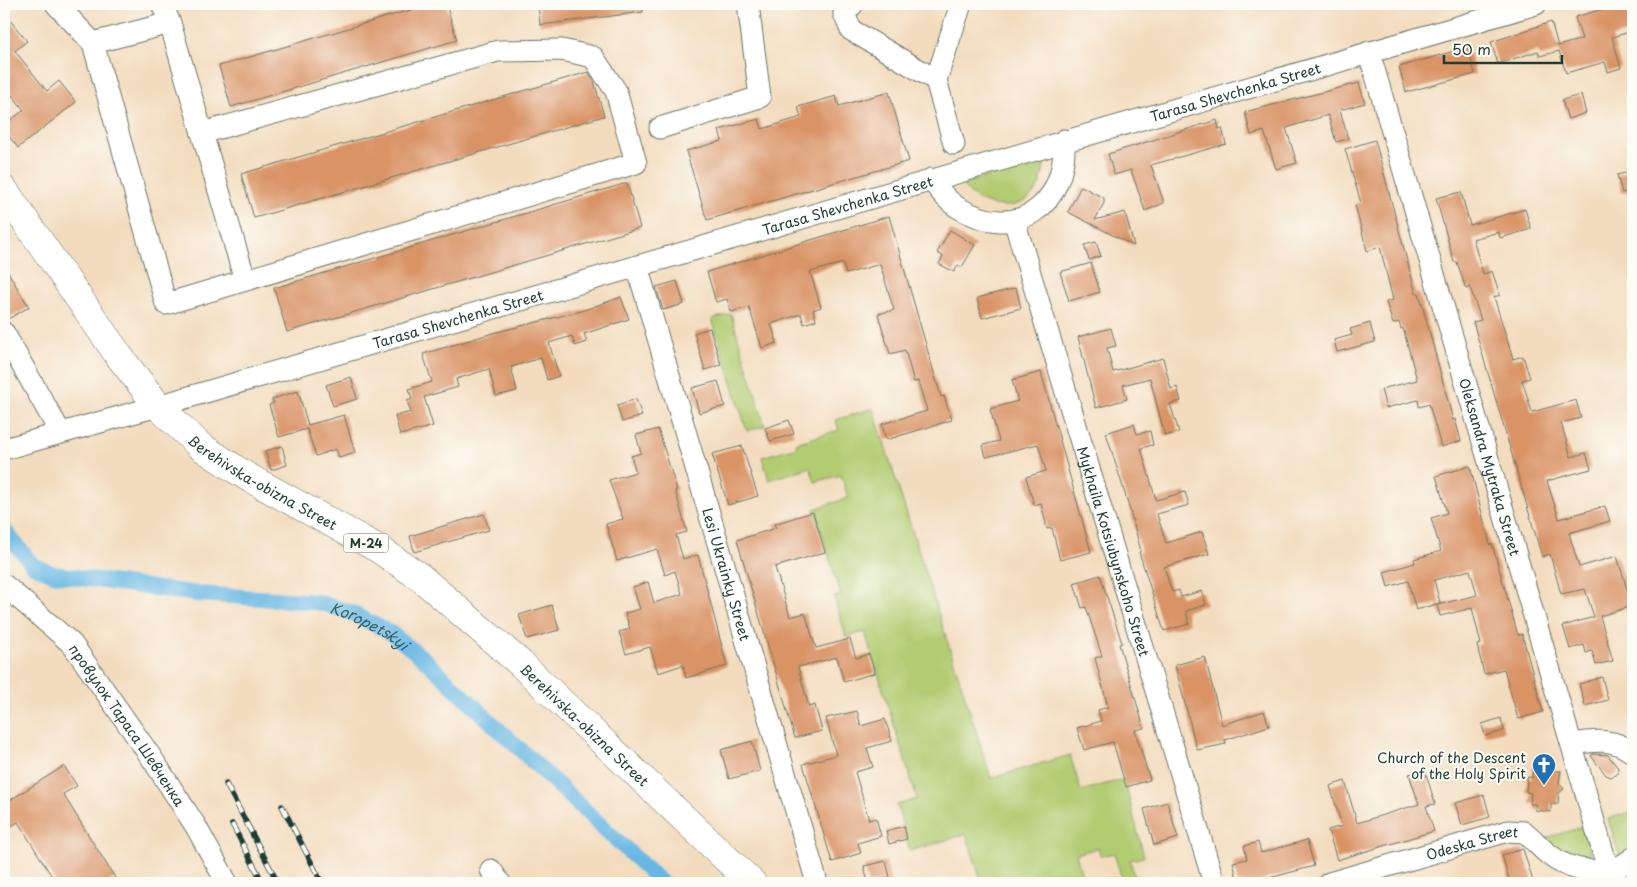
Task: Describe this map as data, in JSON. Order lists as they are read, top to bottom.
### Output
{
  "streets": {
    "highway": ["Berehivska-obizna Street", "М-24"],
    "street": [
      "Tarasa Shevchenka Street",
      "Oleksandra Mytraka Street",
      "Mykhaila Kotsiubynskoho Street",
      "Lesi Ukrainky Street",
      "провулок Тараса Шевченка",
      "Odeska Street"
    ]
  },
  "crossings": [
    ["Tarasa Shevchenka Street", "Oleksandra Mytraka Street"],
    ["Tarasa Shevchenka Street", "Berehivska-obizna Street"],
    ["Tarasa Shevchenka Street", "Lesi Ukrainky Street"],
    ["Oleksandra Mytraka Street", "Odeska Street"]
  ],
  "water": ["Koropetskyi"],
  "places": {
    "church": ["Church of the Descent of the Holy Spirit"]
  },
  "scale_bar": "50 m"
}
